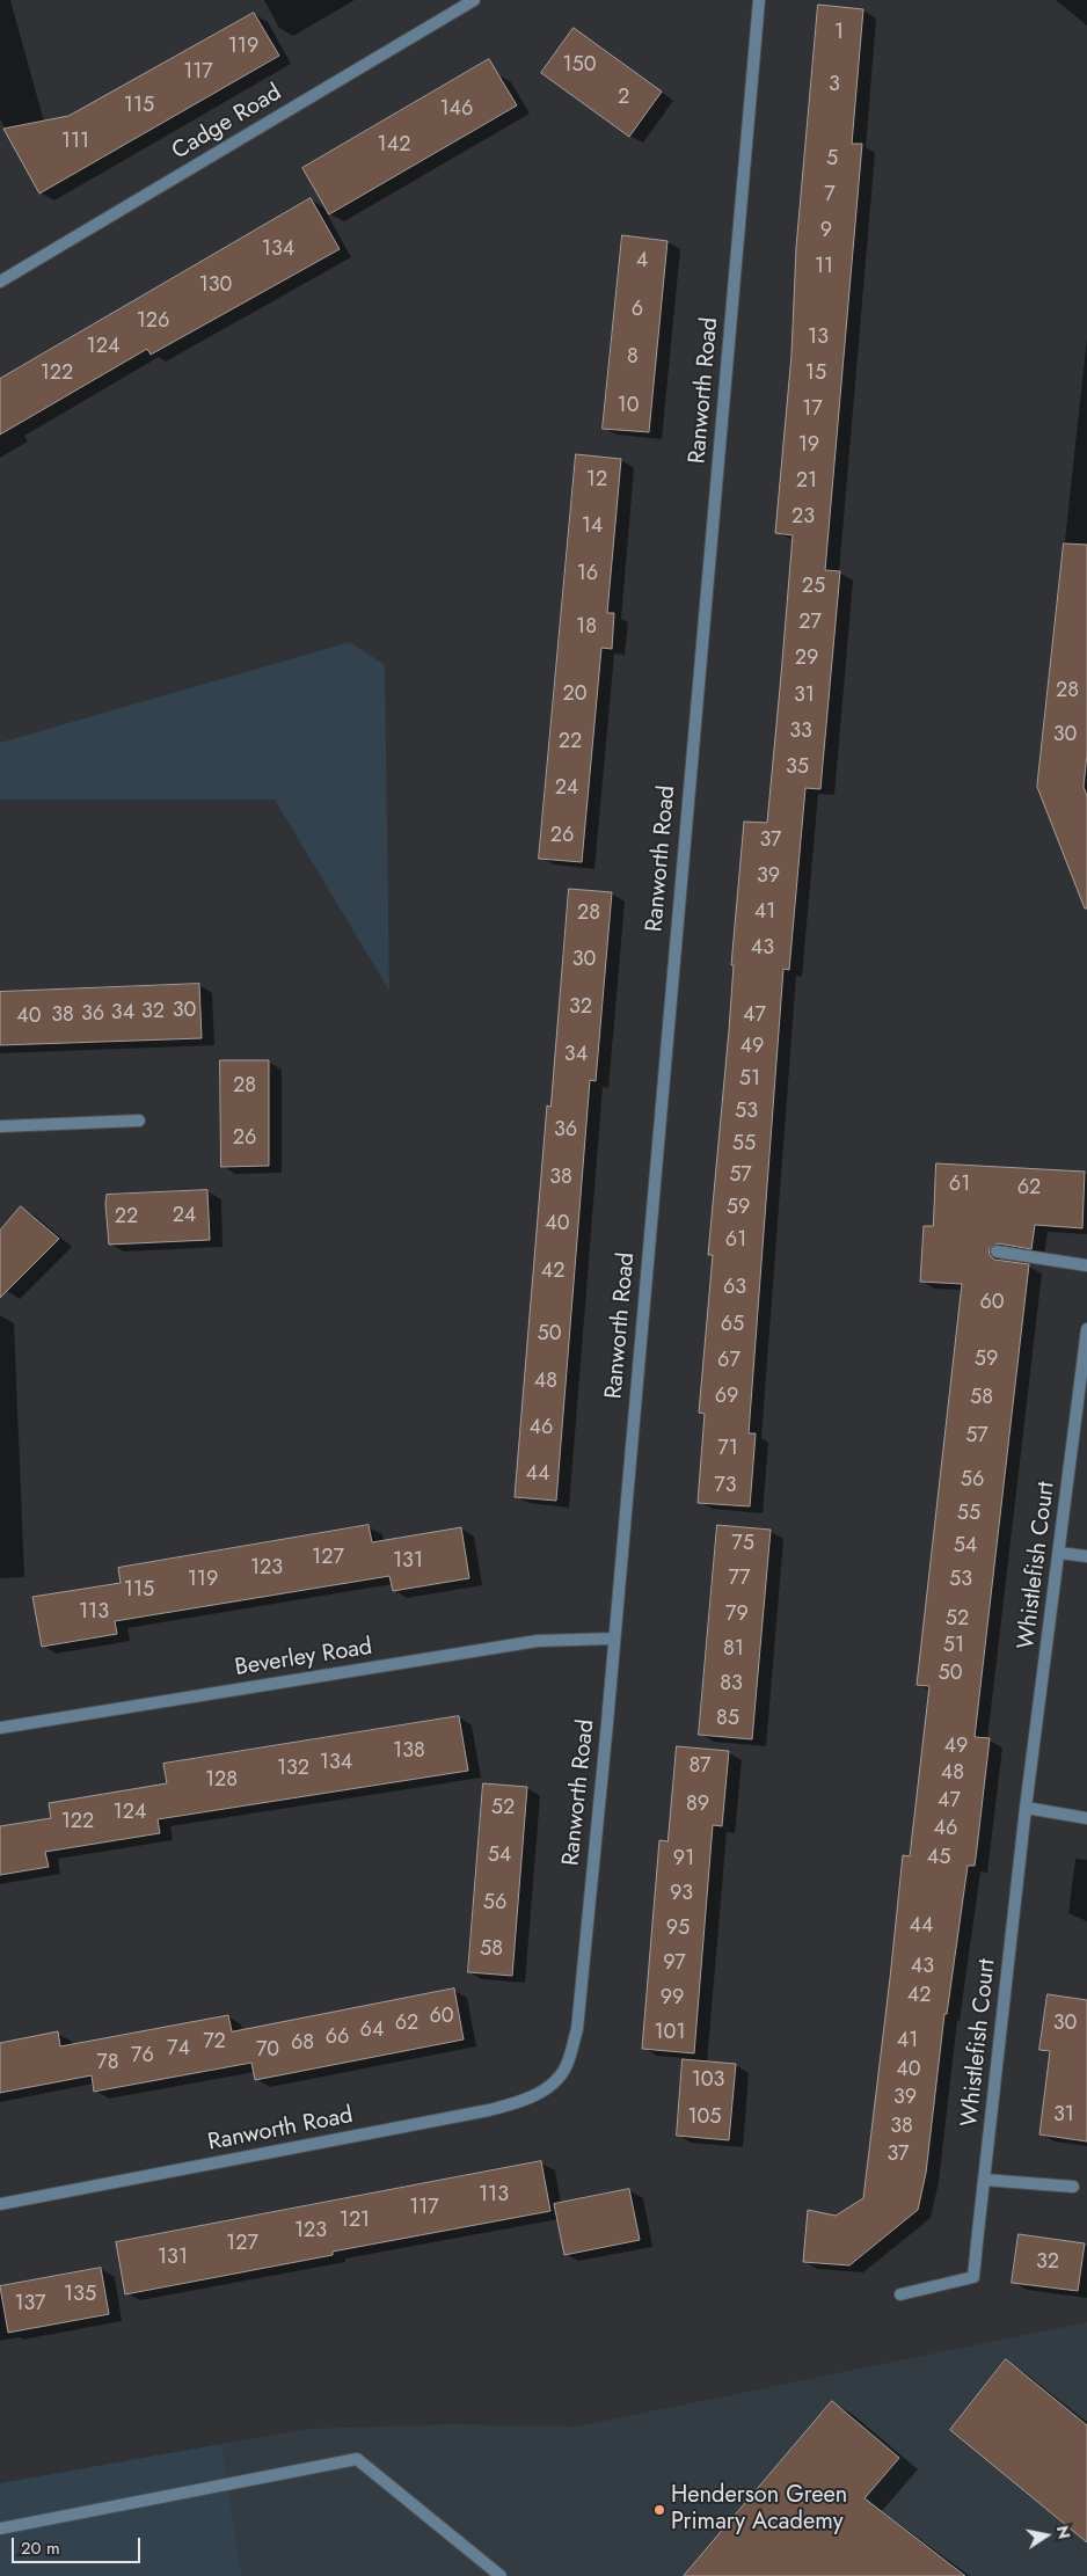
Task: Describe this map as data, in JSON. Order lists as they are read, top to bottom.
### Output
{
  "streets": {
    "street": [
      "Cadge Road",
      "Ranworth Road",
      "Whistlefish Court",
      "Beverley Road"
    ]
  },
  "crossings": [
    ["Ranworth Road", "Beverley Road"]
  ],
  "places": ["Henderson Green Primary Academy"],
  "house_numbers": [
    "1",
    "119",
    "150",
    "117",
    "3",
    "2",
    "115",
    "146",
    "111",
    "142",
    "5",
    "7",
    "9",
    "134",
    "4",
    "11",
    "130",
    "6",
    "126",
    "13",
    "124",
    "8",
    "122",
    "15",
    "10",
    "17",
    "19",
    "12",
    "21",
    "23",
    "14",
    "16",
    "25",
    "27",
    "18",
    "29",
    "28",
    "20",
    "31",
    "33",
    "30",
    "22",
    "35",
    "24",
    "26",
    "37",
    "39",
    "41",
    "28",
    "43",
    "30",
    "32",
    "30",
    "32",
    "34",
    "36",
    "38",
    "47",
    "40",
    "49",
    "34",
    "51",
    "28",
    "53",
    "36",
    "26",
    "55",
    "57",
    "38",
    "61",
    "62",
    "59",
    "24",
    "22",
    "40",
    "61",
    "42",
    "63",
    "60",
    "65",
    "50",
    "59",
    "67",
    "48",
    "69",
    "58",
    "46",
    "57",
    "71",
    "44",
    "56",
    "73",
    "55",
    "75",
    "54",
    "127",
    "131",
    "123",
    "77",
    "119",
    "53",
    "115",
    "113",
    "79",
    "52",
    "51",
    "81",
    "50",
    "83",
    "85",
    "49",
    "138",
    "134",
    "87",
    "132",
    "48",
    "128",
    "47",
    "89",
    "52",
    "124",
    "122",
    "46",
    "54",
    "45",
    "91",
    "93",
    "56",
    "44",
    "95",
    "58",
    "97",
    "43",
    "42",
    "99",
    "60",
    "62",
    "30",
    "64",
    "101",
    "66",
    "41",
    "72",
    "68",
    "74",
    "70",
    "76",
    "78",
    "40",
    "103",
    "39",
    "31",
    "105",
    "38",
    "37",
    "113",
    "117",
    "121",
    "123",
    "127",
    "131",
    "32",
    "135",
    "137"
  ],
  "scale_bar": "20 m",
  "north": "right"
}
